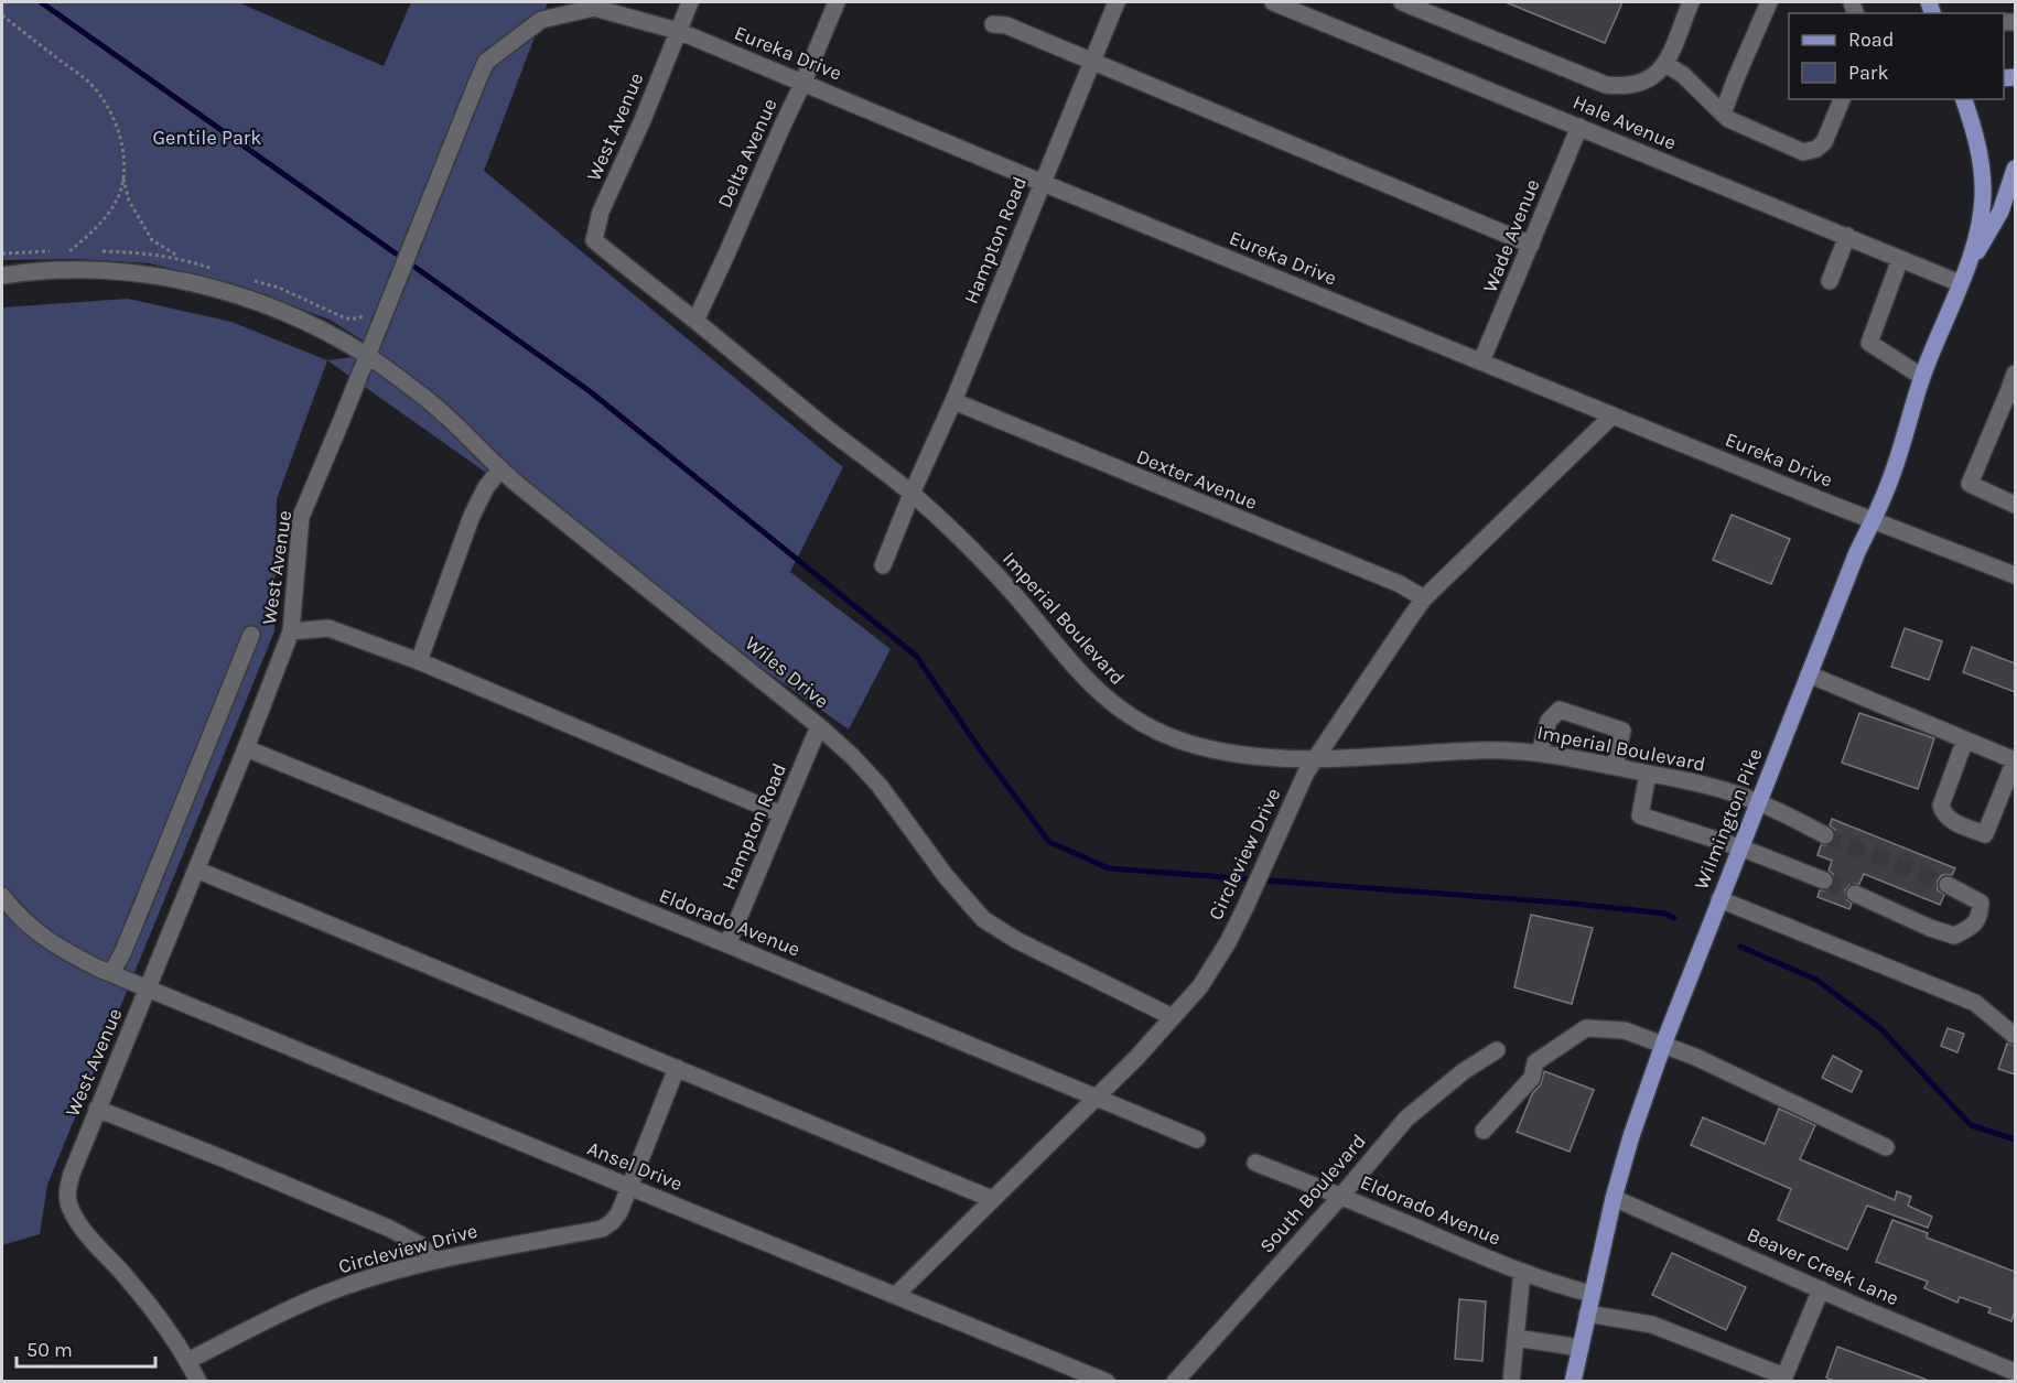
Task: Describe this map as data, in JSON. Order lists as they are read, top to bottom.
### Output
{
  "streets": {
    "main road": ["Wilmington Pike"],
    "street": [
      "Eureka Drive",
      "Hale Avenue",
      "West Avenue",
      "Delta Avenue",
      "Wade Avenue",
      "Hampton Road",
      "Dexter Avenue",
      "Imperial Boulevard",
      "Wiles Drive",
      "Circleview Drive",
      "Eldorado Avenue",
      "Ansel Drive",
      "South Boulevard",
      "Beaver Creek Lane"
    ]
  },
  "crossings": [
    ["Eureka Drive", "West Avenue"],
    ["Eureka Drive", "Delta Avenue"],
    ["Eureka Drive", "Wade Avenue"],
    ["Eureka Drive", "Hampton Road"],
    ["Eureka Drive", "Wilmington Pike"],
    ["Eureka Drive", "Circleview Drive"],
    ["Hale Avenue", "Wade Avenue"],
    ["Hale Avenue", "Wilmington Pike"],
    ["West Avenue", "Imperial Boulevard"],
    ["West Avenue", "Wiles Drive"],
    ["West Avenue", "Circleview Drive"],
    ["West Avenue", "Eldorado Avenue"],
    ["West Avenue", "Ansel Drive"],
    ["Delta Avenue", "Imperial Boulevard"],
    ["Hampton Road", "Dexter Avenue"],
    ["Hampton Road", "Imperial Boulevard"],
    ["Hampton Road", "Wiles Drive"],
    ["Hampton Road", "Eldorado Avenue"],
    ["Dexter Avenue", "Circleview Drive"],
    ["Imperial Boulevard", "Wilmington Pike"],
    ["Imperial Boulevard", "Circleview Drive"],
    ["Wiles Drive", "Circleview Drive"],
    ["Wilmington Pike", "Eldorado Avenue"],
    ["Wilmington Pike", "Beaver Creek Lane"],
    ["Circleview Drive", "Eldorado Avenue"],
    ["Circleview Drive", "Ansel Drive"],
    ["Eldorado Avenue", "South Boulevard"]
  ],
  "parks": ["Gentile Park"],
  "legend": ["Road", "Park"],
  "scale_bar": "50 m"
}
